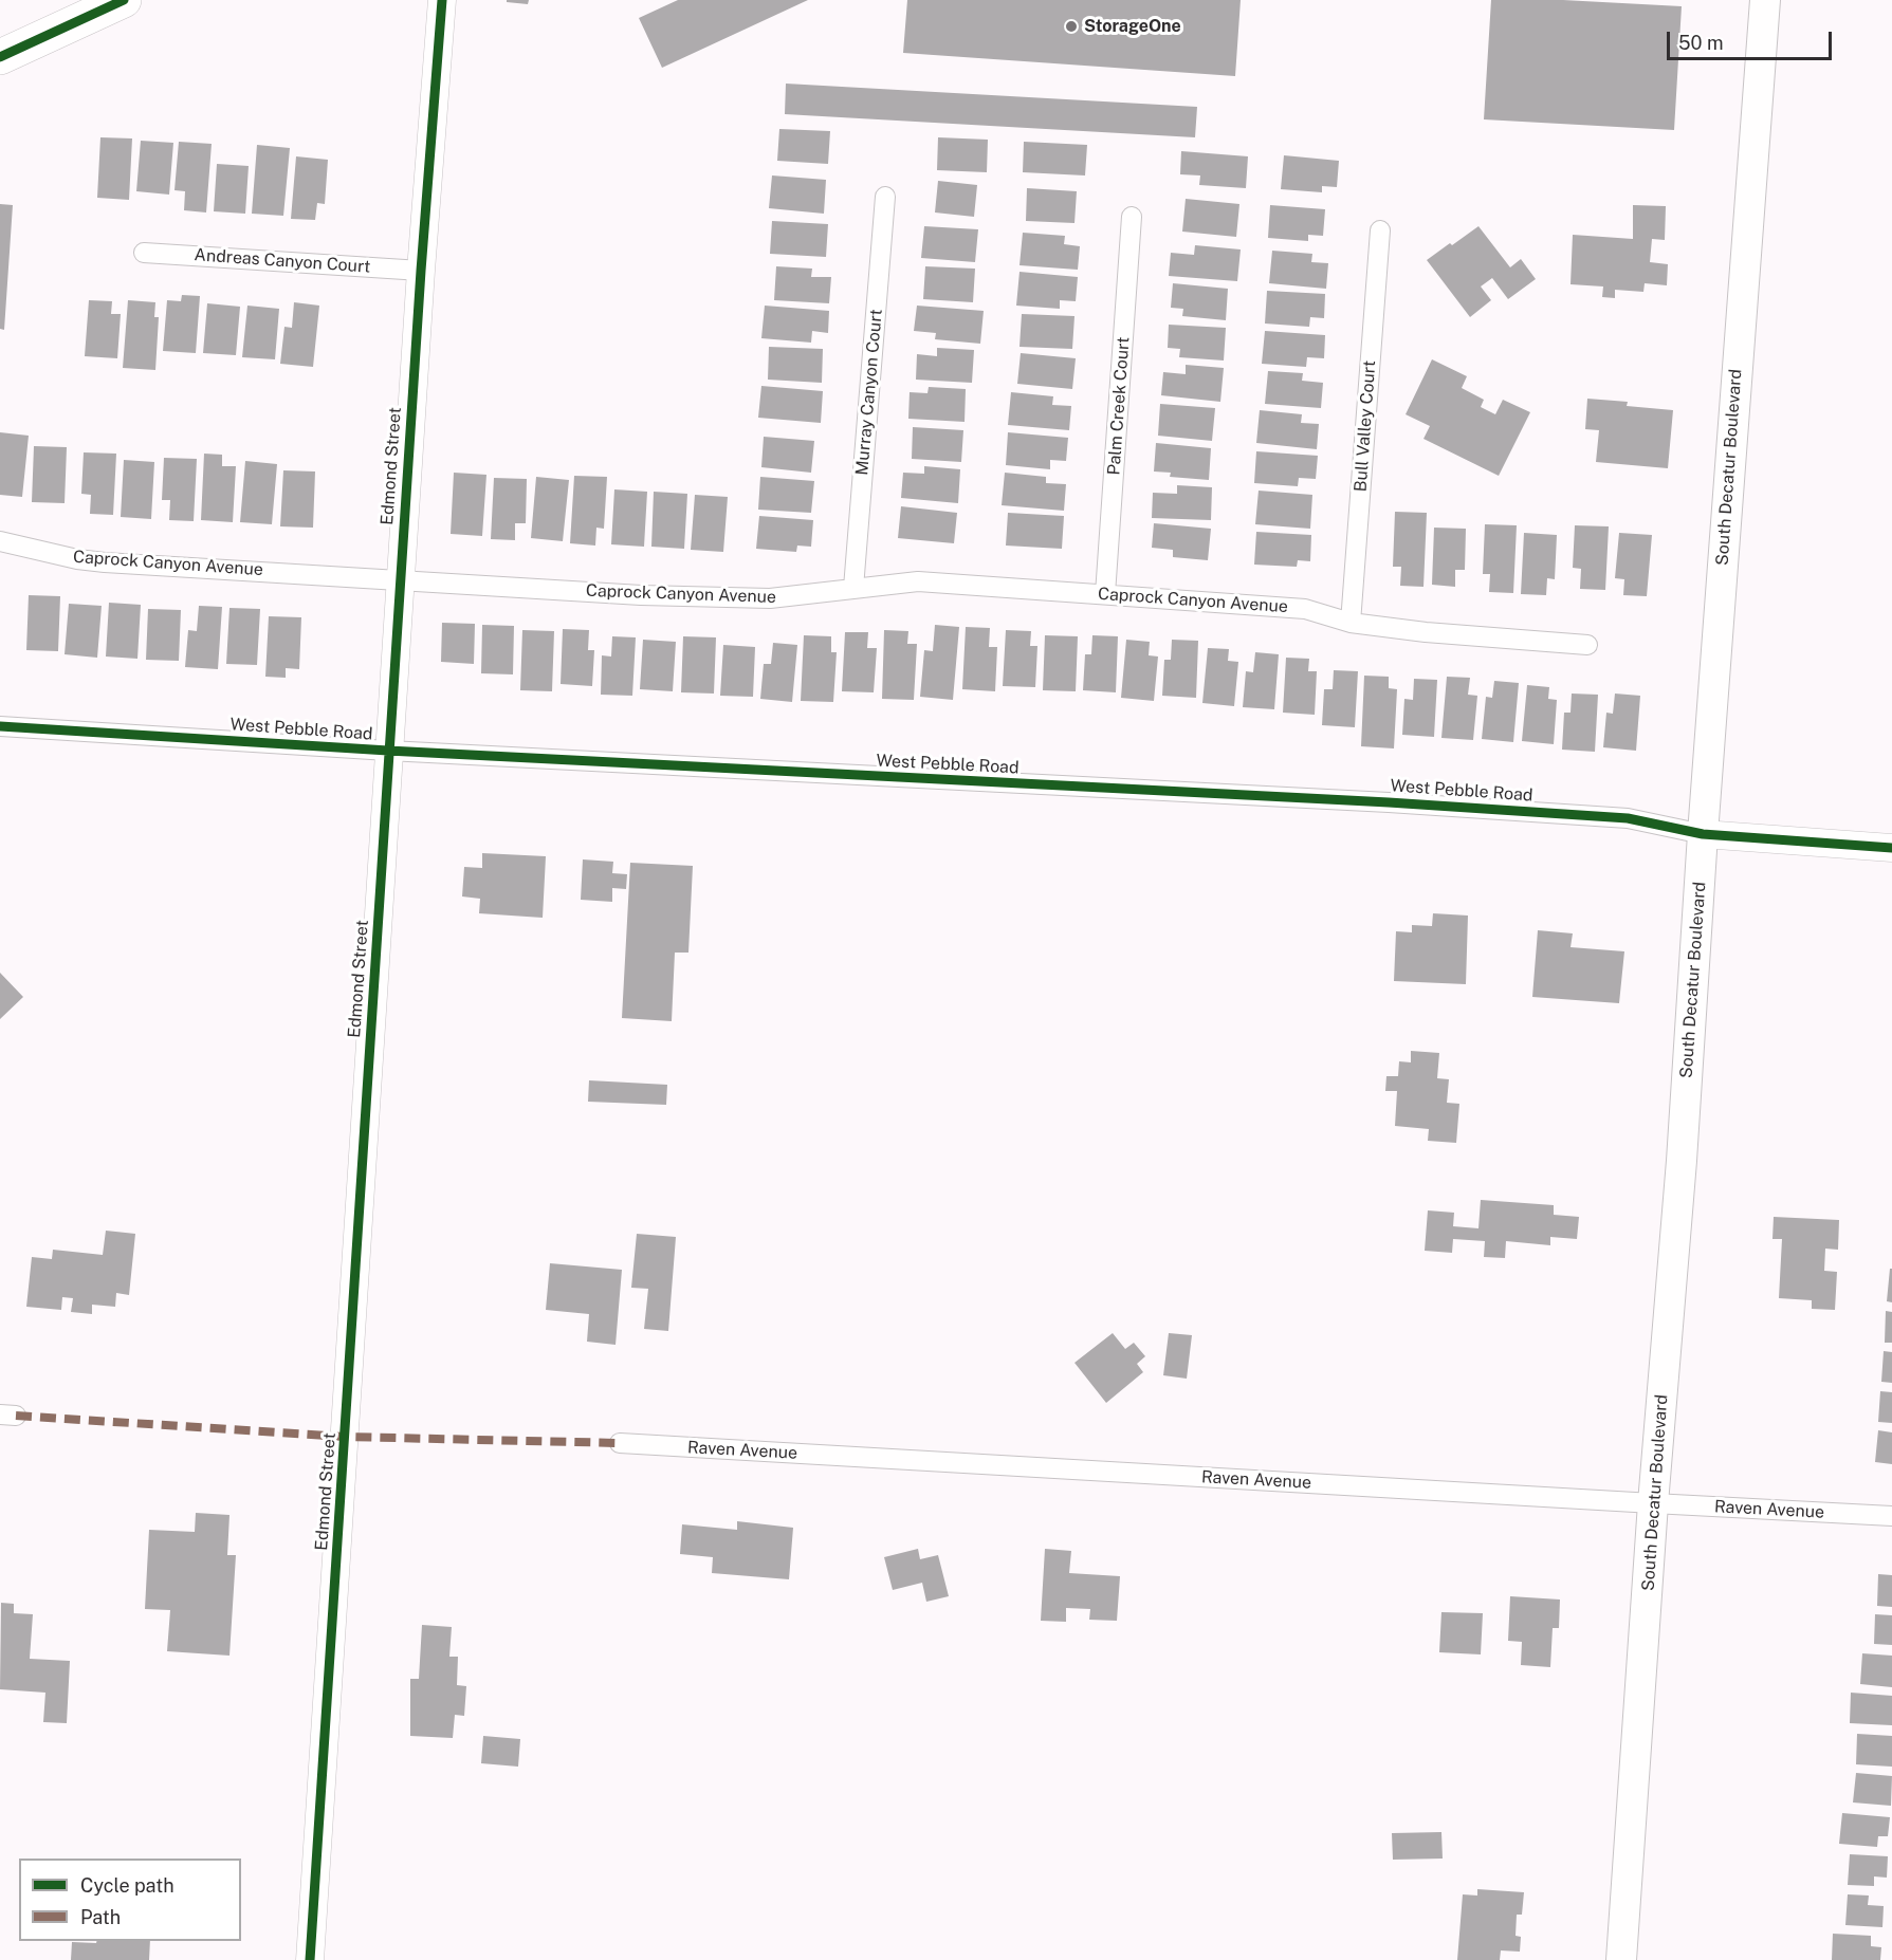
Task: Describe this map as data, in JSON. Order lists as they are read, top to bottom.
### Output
{
  "streets": {
    "main road": ["South Decatur Boulevard"],
    "street": [
      "Andreas Canyon Court",
      "Murray Canyon Court",
      "Palm Creek Court",
      "Bull Valley Court",
      "Edmond Street",
      "Caprock Canyon Avenue",
      "West Pebble Road",
      "Raven Avenue"
    ]
  },
  "crossings": [
    ["Andreas Canyon Court", "Edmond Street"],
    ["Murray Canyon Court", "Caprock Canyon Avenue"],
    ["Palm Creek Court", "Caprock Canyon Avenue"],
    ["Bull Valley Court", "Caprock Canyon Avenue"],
    ["Edmond Street", "Caprock Canyon Avenue"],
    ["Edmond Street", "West Pebble Road"],
    ["South Decatur Boulevard", "West Pebble Road"],
    ["South Decatur Boulevard", "Raven Avenue"]
  ],
  "places": ["StorageOne"],
  "legend": ["Cycle path", "Path"],
  "scale_bar": "50 m"
}
